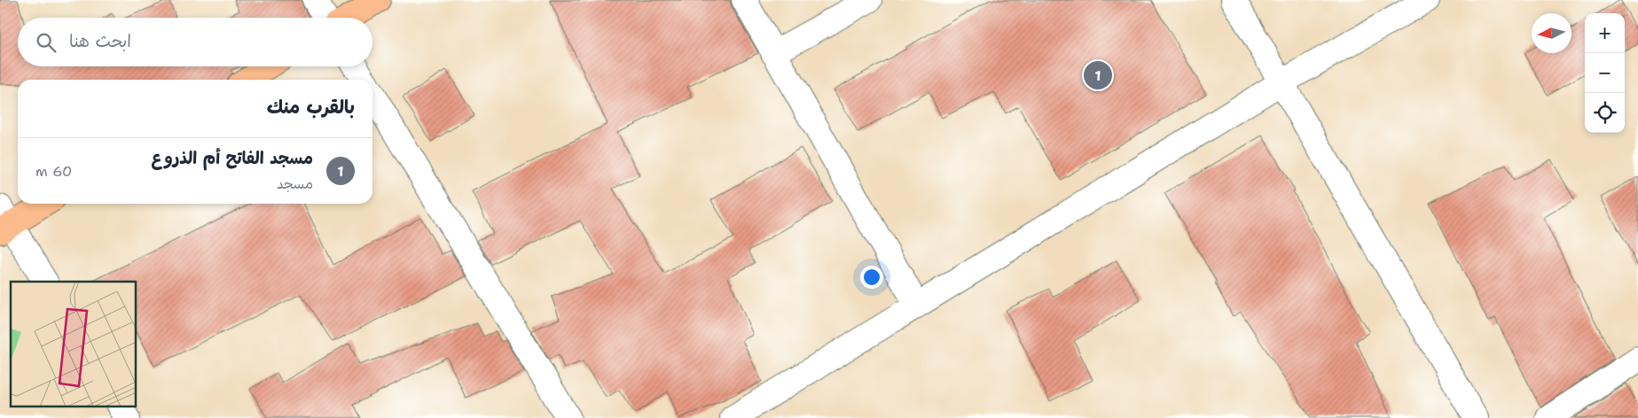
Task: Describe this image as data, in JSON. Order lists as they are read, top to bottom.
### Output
{
  "north": "left",
  "page": {
    "map_buttons": ["+", "−"],
    "search": "ابحث هنا",
    "pins": "1",
    "heading": "بالقرب منك",
    "list": [
      {
        "mark": "1",
        "name": "مسجد الفاتح أم الذروع",
        "note": "مسجد",
        "value": "60 m"
      }
    ]
  }
}
